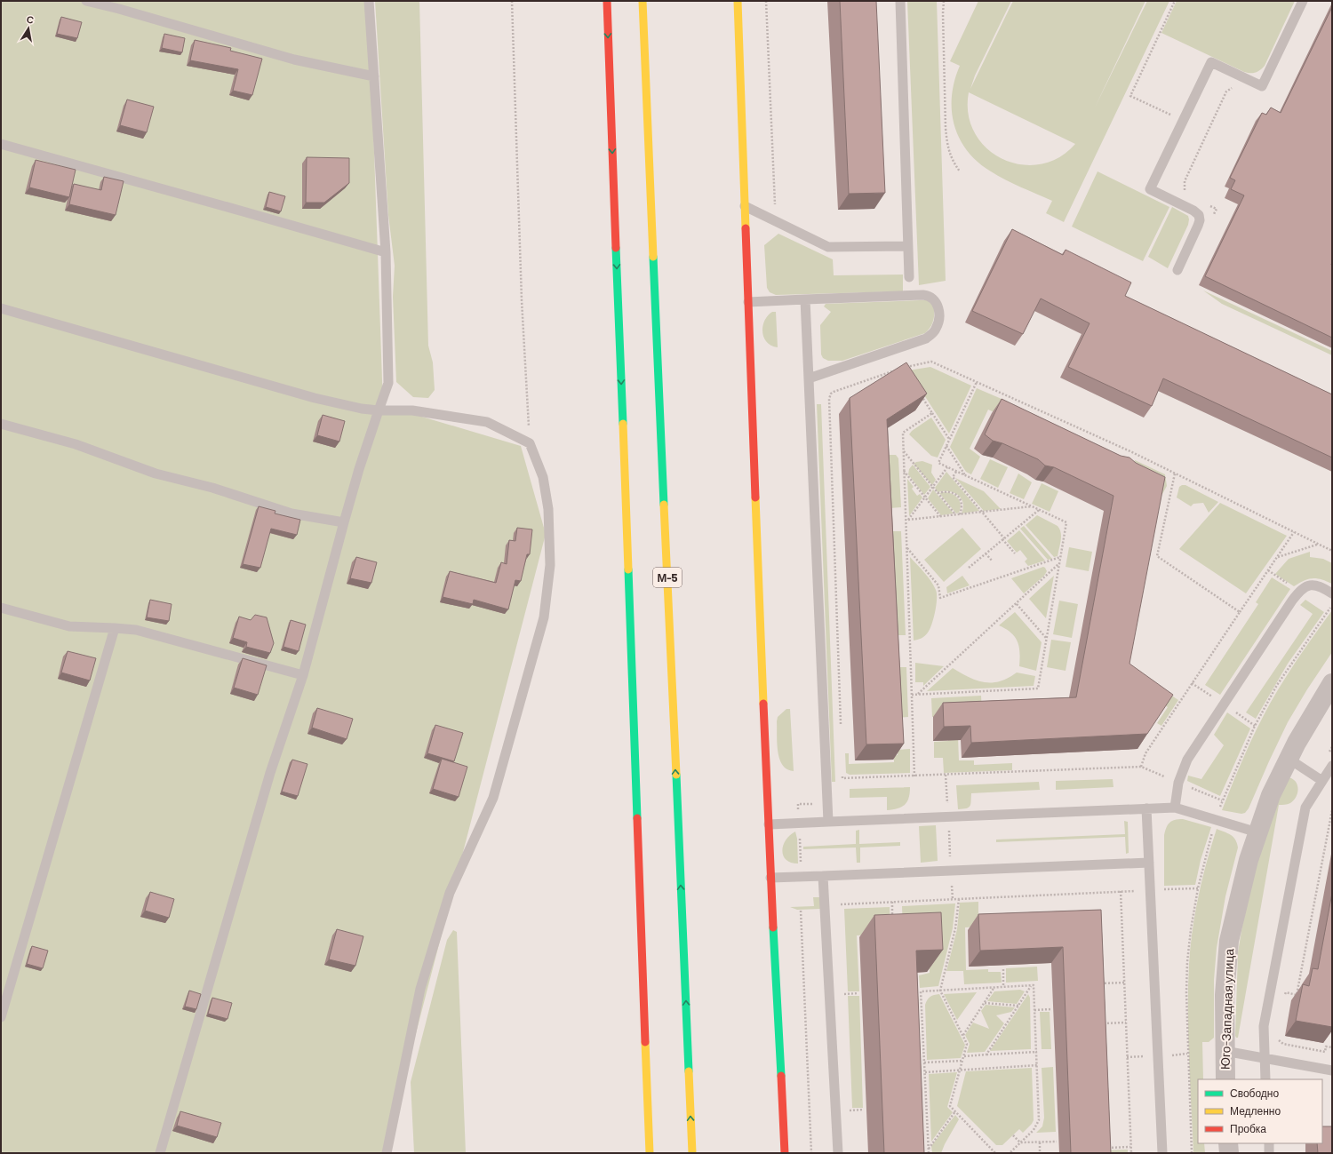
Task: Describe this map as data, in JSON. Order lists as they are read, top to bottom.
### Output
{
  "streets": {
    "main road": ["М-5"],
    "street": ["Юго-Западная улица"]
  },
  "legend": ["Свободно", "Медленно", "Пробка"],
  "north": "top"
}
